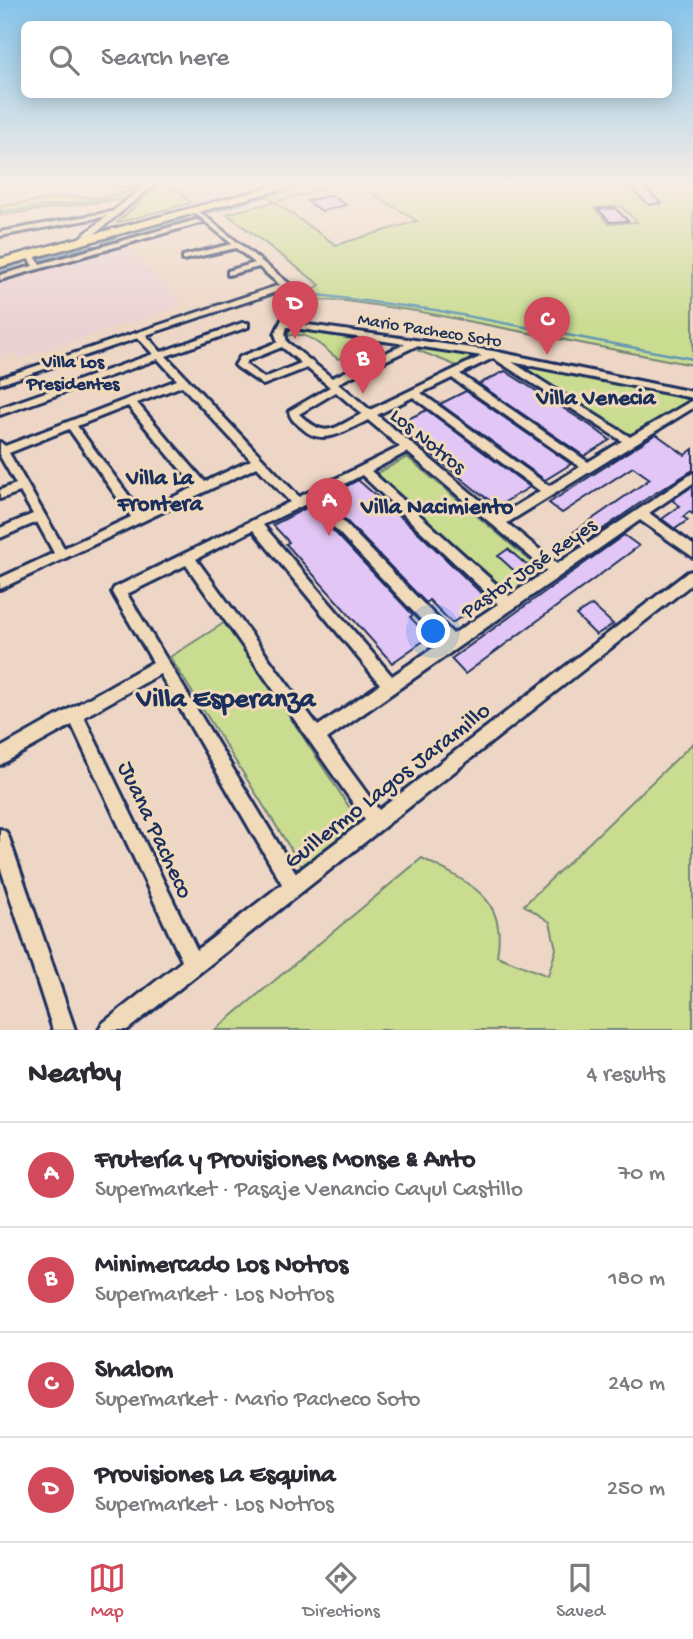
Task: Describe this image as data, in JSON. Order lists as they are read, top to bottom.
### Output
{
  "streets": {
    "street": [
      "Mario Pacheco Soto",
      "Los Notros",
      "Pastor José Reyes",
      "Guillermo Lagos Jaramillo",
      "Juana Pacheco"
    ]
  },
  "crossings": [
    ["Los Notros", "Pastor José Reyes"],
    ["Guillermo Lagos Jaramillo", "Juana Pacheco"]
  ],
  "districts": [
    "Villa Los Presidentes",
    "Villa Venecia",
    "Villa La Frontera",
    "Villa Nacimiento",
    "Villa Esperanza"
  ],
  "page": {
    "search": "Search here",
    "pins": [
      "D",
      "C",
      "B",
      "A"
    ],
    "heading": ["Nearby", "4 results"],
    "list": [
      {
        "mark": "A",
        "name": "Frutería y Provisiones Monse & Anto",
        "note": "Supermarket · Pasaje Venancio Cayul Castillo",
        "value": "70 m"
      },
      {
        "mark": "B",
        "name": "Minimercado Los Notros",
        "note": "Supermarket · Los Notros",
        "value": "180 m"
      },
      {
        "mark": "C",
        "name": "Shalom",
        "note": "Supermarket · Mario Pacheco Soto",
        "value": "240 m"
      },
      {
        "mark": "D",
        "name": "Provisiones La Esquina",
        "note": "Supermarket · Los Notros",
        "value": "250 m"
      }
    ],
    "nav": ["Map", "Directions", "Saved"]
  }
}
